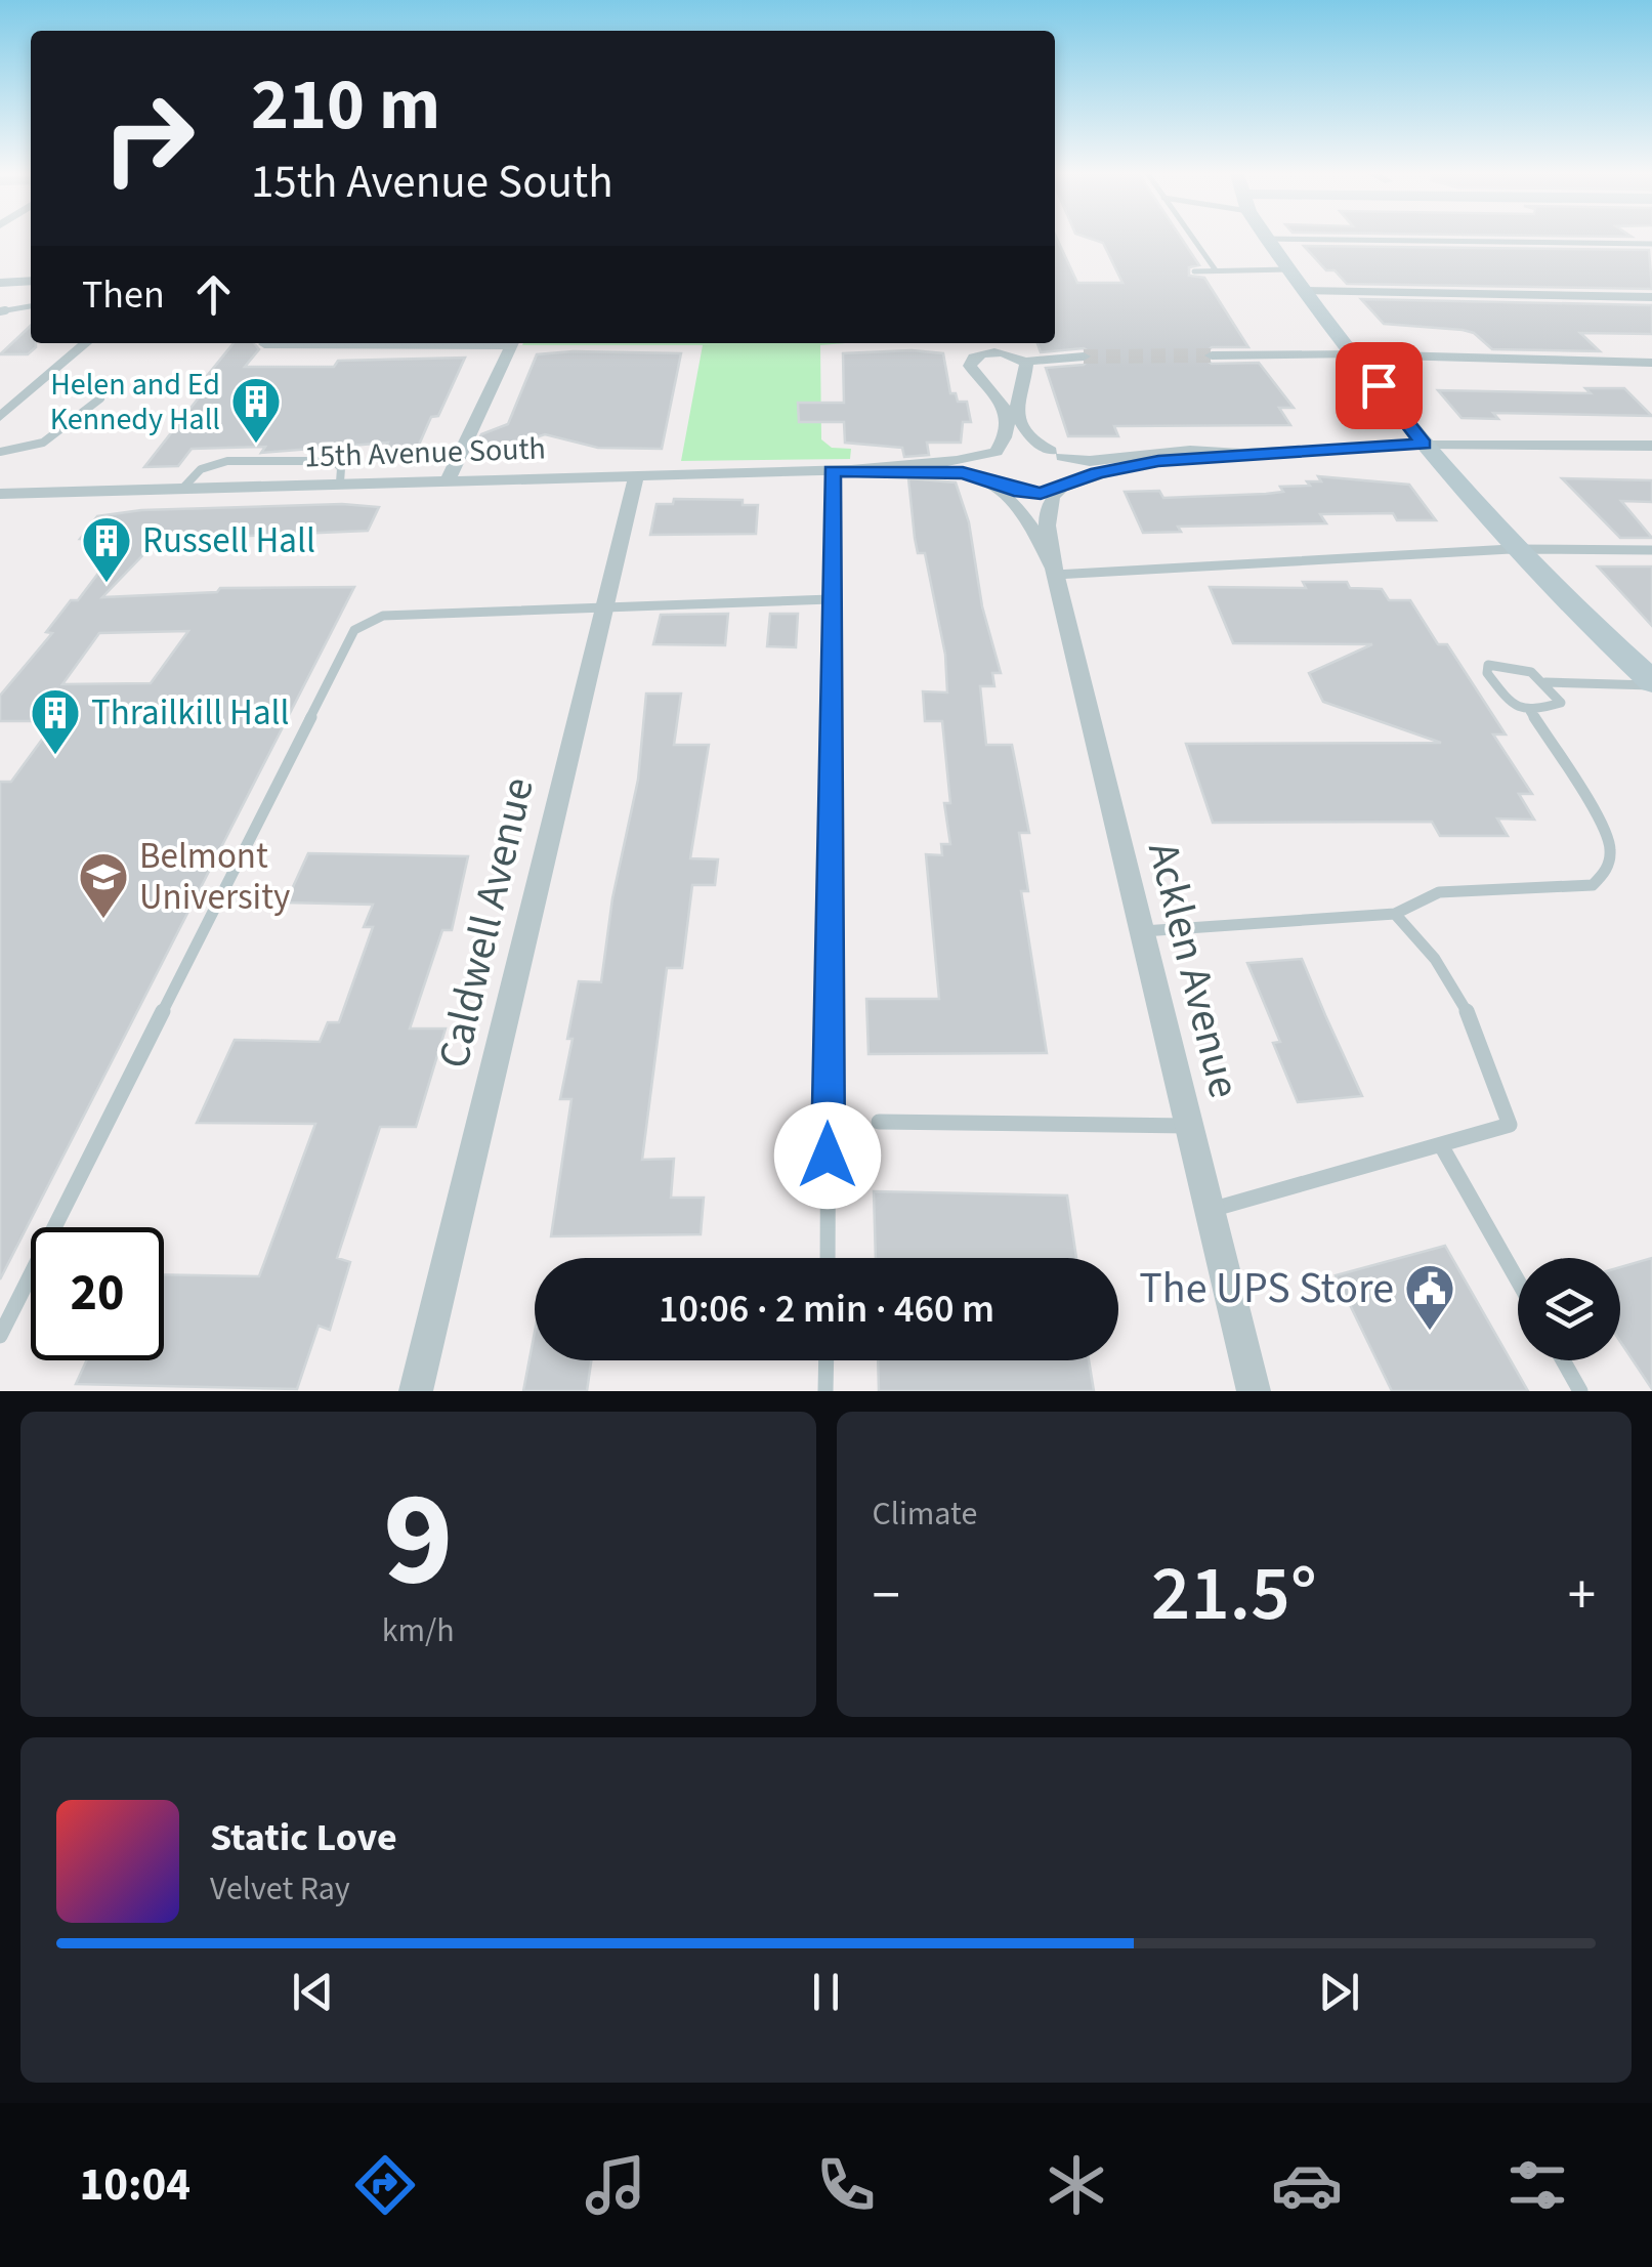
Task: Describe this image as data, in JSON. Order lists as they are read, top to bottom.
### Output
{
  "streets": {
    "street": ["15th Avenue South", "Caldwell Avenue", "Acklen Avenue"]
  },
  "crossings": [
    ["15th Avenue South", "Caldwell Avenue"],
    ["15th Avenue South", "Acklen Avenue"]
  ],
  "places": {
    "building": ["Helen and Ed Kennedy Hall", "Russell Hall", "Thrailkill Hall"],
    "school or university": ["Belmont University"],
    "public building": ["The UPS Store"]
  },
  "page": {
    "turn": ["210 m", "15th Avenue South"],
    "then": "Then",
    "limit": "20",
    "trip": "10:06 · 2 min · 460 m",
    "tile": [
      ["9", "km/h"],
      "Climate"
    ],
    "heat": ["−", "21.5°", "+"],
    "song": ["Static Love", "Velvet Ray"],
    "tabs": "10:04"
  }
}
